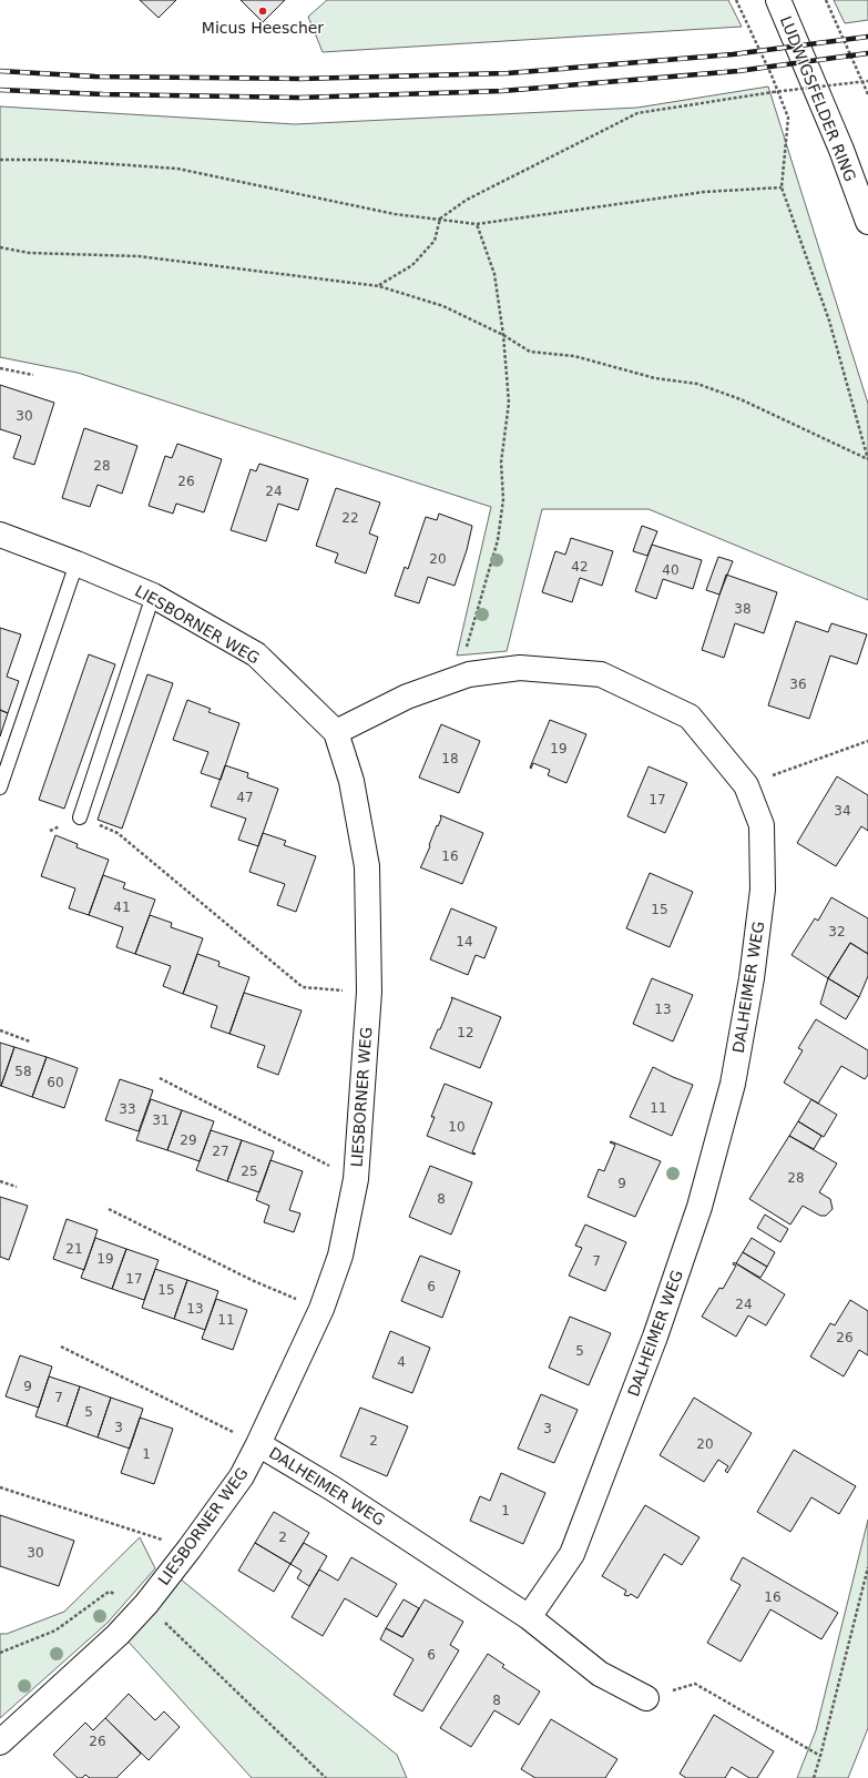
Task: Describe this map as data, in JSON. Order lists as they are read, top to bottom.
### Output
{
  "streets": {
    "street": ["LUDWIGSFELDER RING", "LIESBORNER WEG", "DALHEIMER WEG"]
  },
  "crossings": [
    ["LIESBORNER WEG", "DALHEIMER WEG"]
  ],
  "places": ["Micus Heescher"],
  "house_numbers": [
    "30",
    "28",
    "26",
    "24",
    "22",
    "20",
    "42",
    "40",
    "38",
    "36",
    "19",
    "18",
    "47",
    "17",
    "34",
    "16",
    "41",
    "15",
    "32",
    "14",
    "13",
    "12",
    "58",
    "60",
    "11",
    "33",
    "31",
    "10",
    "29",
    "27",
    "25",
    "28",
    "9",
    "8",
    "21",
    "19",
    "7",
    "17",
    "6",
    "15",
    "24",
    "13",
    "11",
    "26",
    "5",
    "4",
    "9",
    "7",
    "5",
    "3",
    "3",
    "2",
    "20",
    "1",
    "1",
    "2",
    "30",
    "16",
    "6",
    "8",
    "26"
  ]
}
